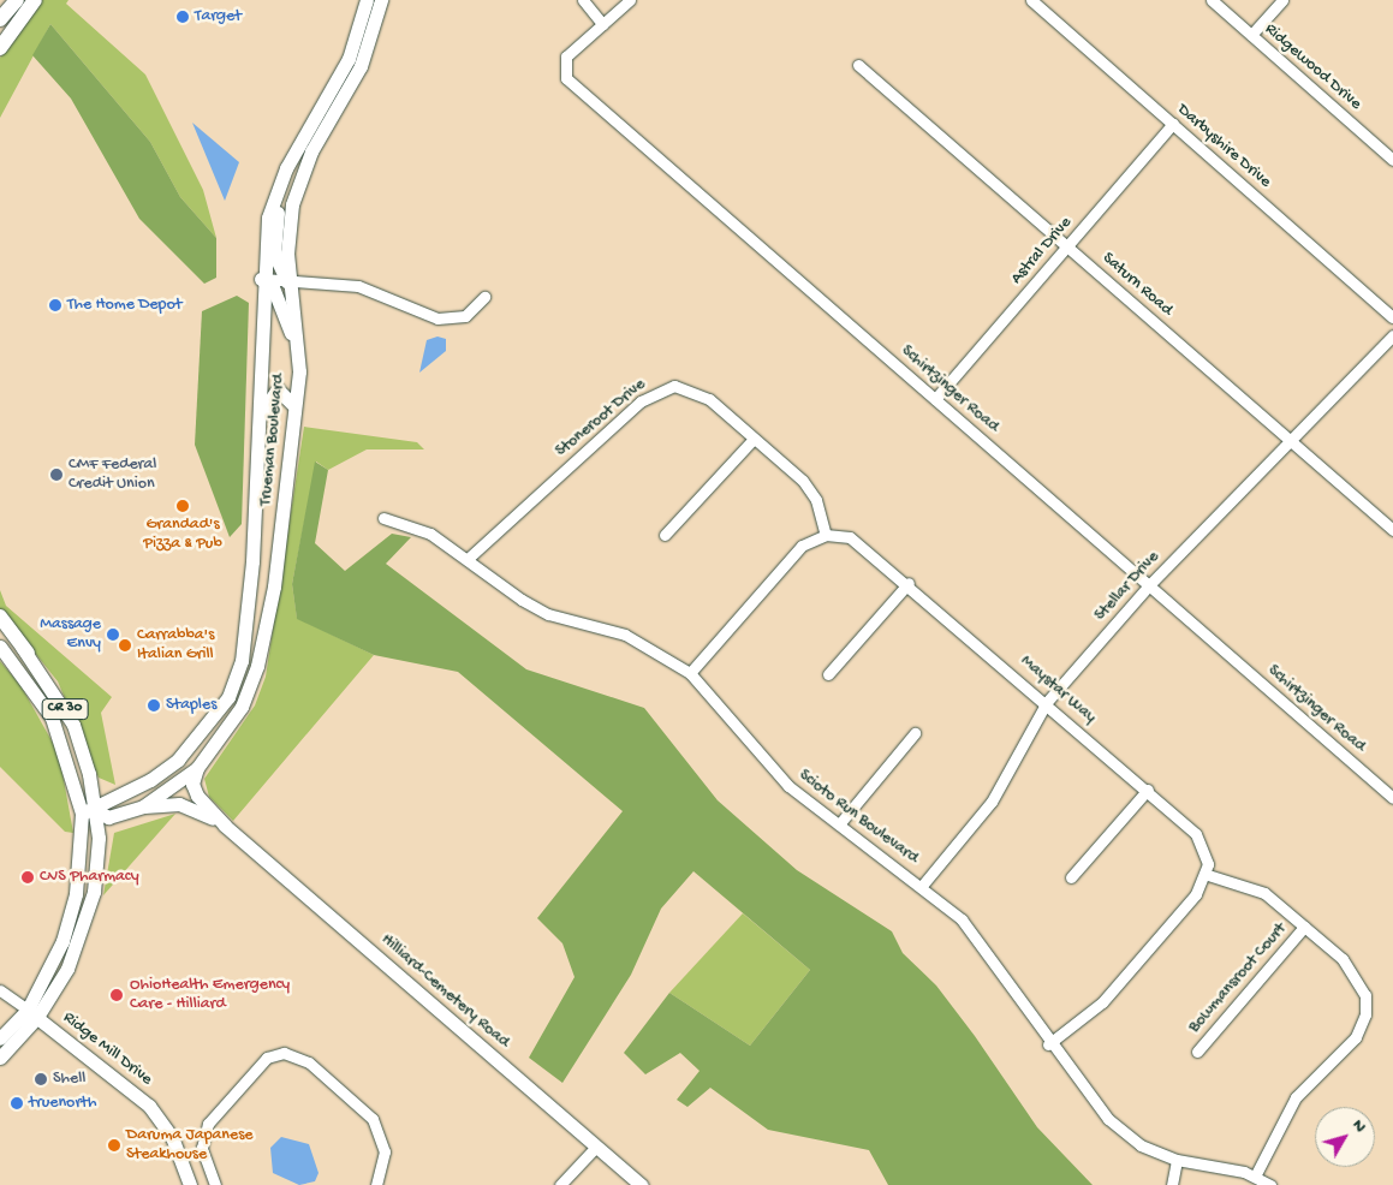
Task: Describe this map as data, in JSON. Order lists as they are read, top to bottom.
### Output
{
  "streets": {
    "main road": [
      "Trueman Boulevard",
      "CR 30",
      "Hilliard-Cemetery Road",
      "Ridge Mill Drive"
    ],
    "street": [
      "Ridgewood Drive",
      "Darbyshire Drive",
      "Astral Drive",
      "Saturn Road",
      "Schirtzinger Road",
      "Stoneroot Drive",
      "Stellar Drive",
      "Maystar Way",
      "Scioto Run Boulevard",
      "Bowmansroot Court"
    ]
  },
  "crossings": [
    ["Darbyshire Drive", "Astral Drive"],
    ["Astral Drive", "Saturn Road"],
    ["Astral Drive", "Schirtzinger Road"],
    ["Saturn Road", "Stellar Drive"],
    ["Schirtzinger Road", "Stellar Drive"],
    ["Stoneroot Drive", "Maystar Way"],
    ["Stoneroot Drive", "Scioto Run Boulevard"],
    ["Trueman Boulevard", "CR 30"],
    ["Trueman Boulevard", "Hilliard-Cemetery Road"],
    ["Stellar Drive", "Maystar Way"],
    ["Stellar Drive", "Scioto Run Boulevard"]
  ],
  "places": [
    "Target",
    "The Home Depot",
    "CMF Federal Credit Union",
    "Grandad's Pizza & Pub",
    "Massage Envy",
    "Carrabba's Italian Grill",
    "Staples",
    "CVS Pharmacy",
    "OhioHealth Emergency Care - Hilliard",
    "Shell",
    "truenorth",
    "Daruma Japanese Steakhouse"
  ],
  "north": "top right"
}
